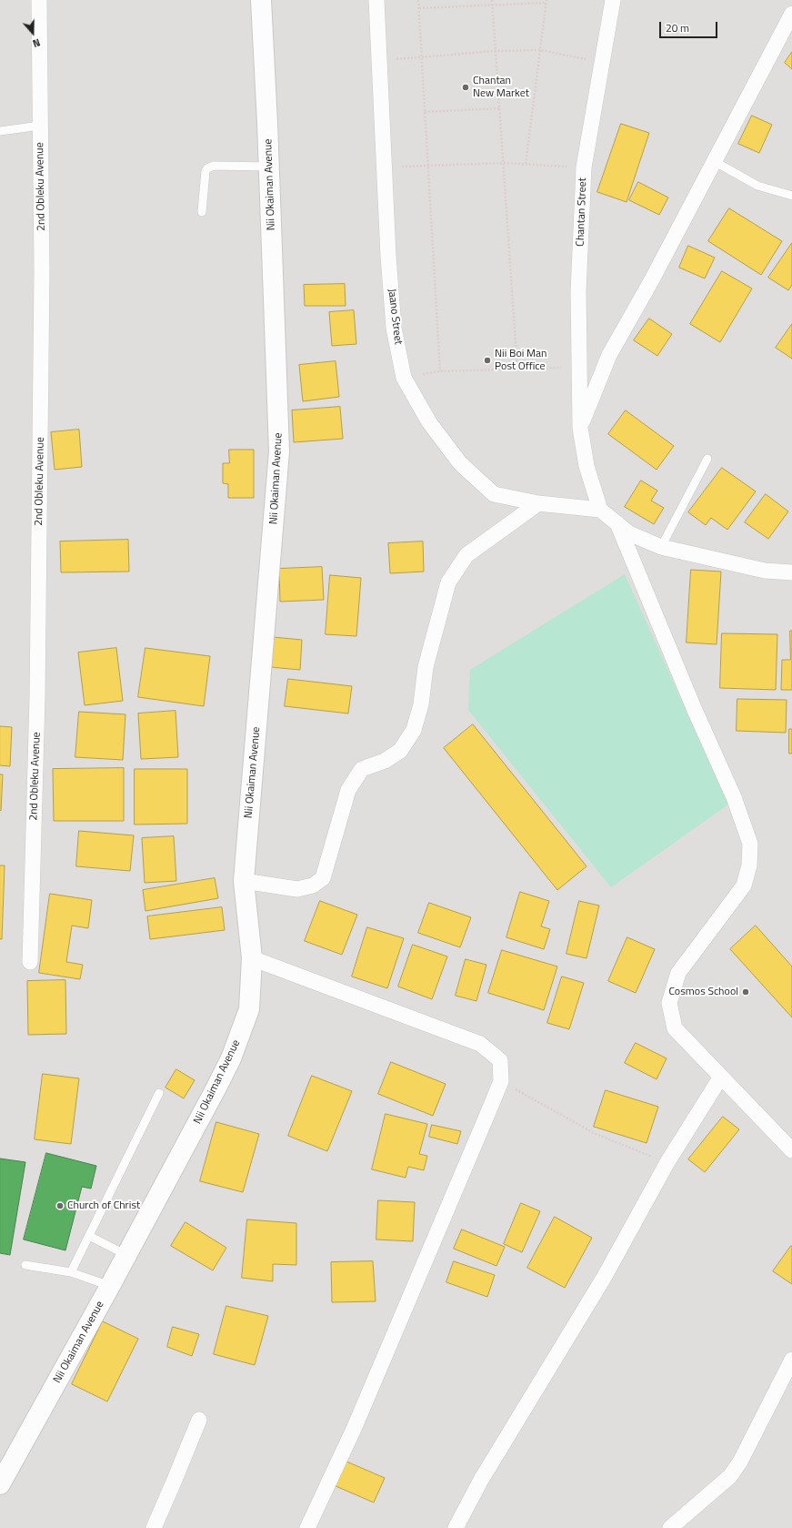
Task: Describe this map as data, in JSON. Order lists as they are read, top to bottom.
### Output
{
  "streets": {
    "street": [
      "Nii Okaiman Avenue",
      "2nd Obleku Avenue",
      "Chantan Street",
      "Jaano Street"
    ]
  },
  "crossings": [
    ["Chantan Street", "Jaano Street"]
  ],
  "places": [
    "Chantan New Market",
    "Nii Boi Man Post Office",
    "Cosmos School",
    "Church of Christ"
  ],
  "scale_bar": "20 m",
  "north": "bottom"
}
